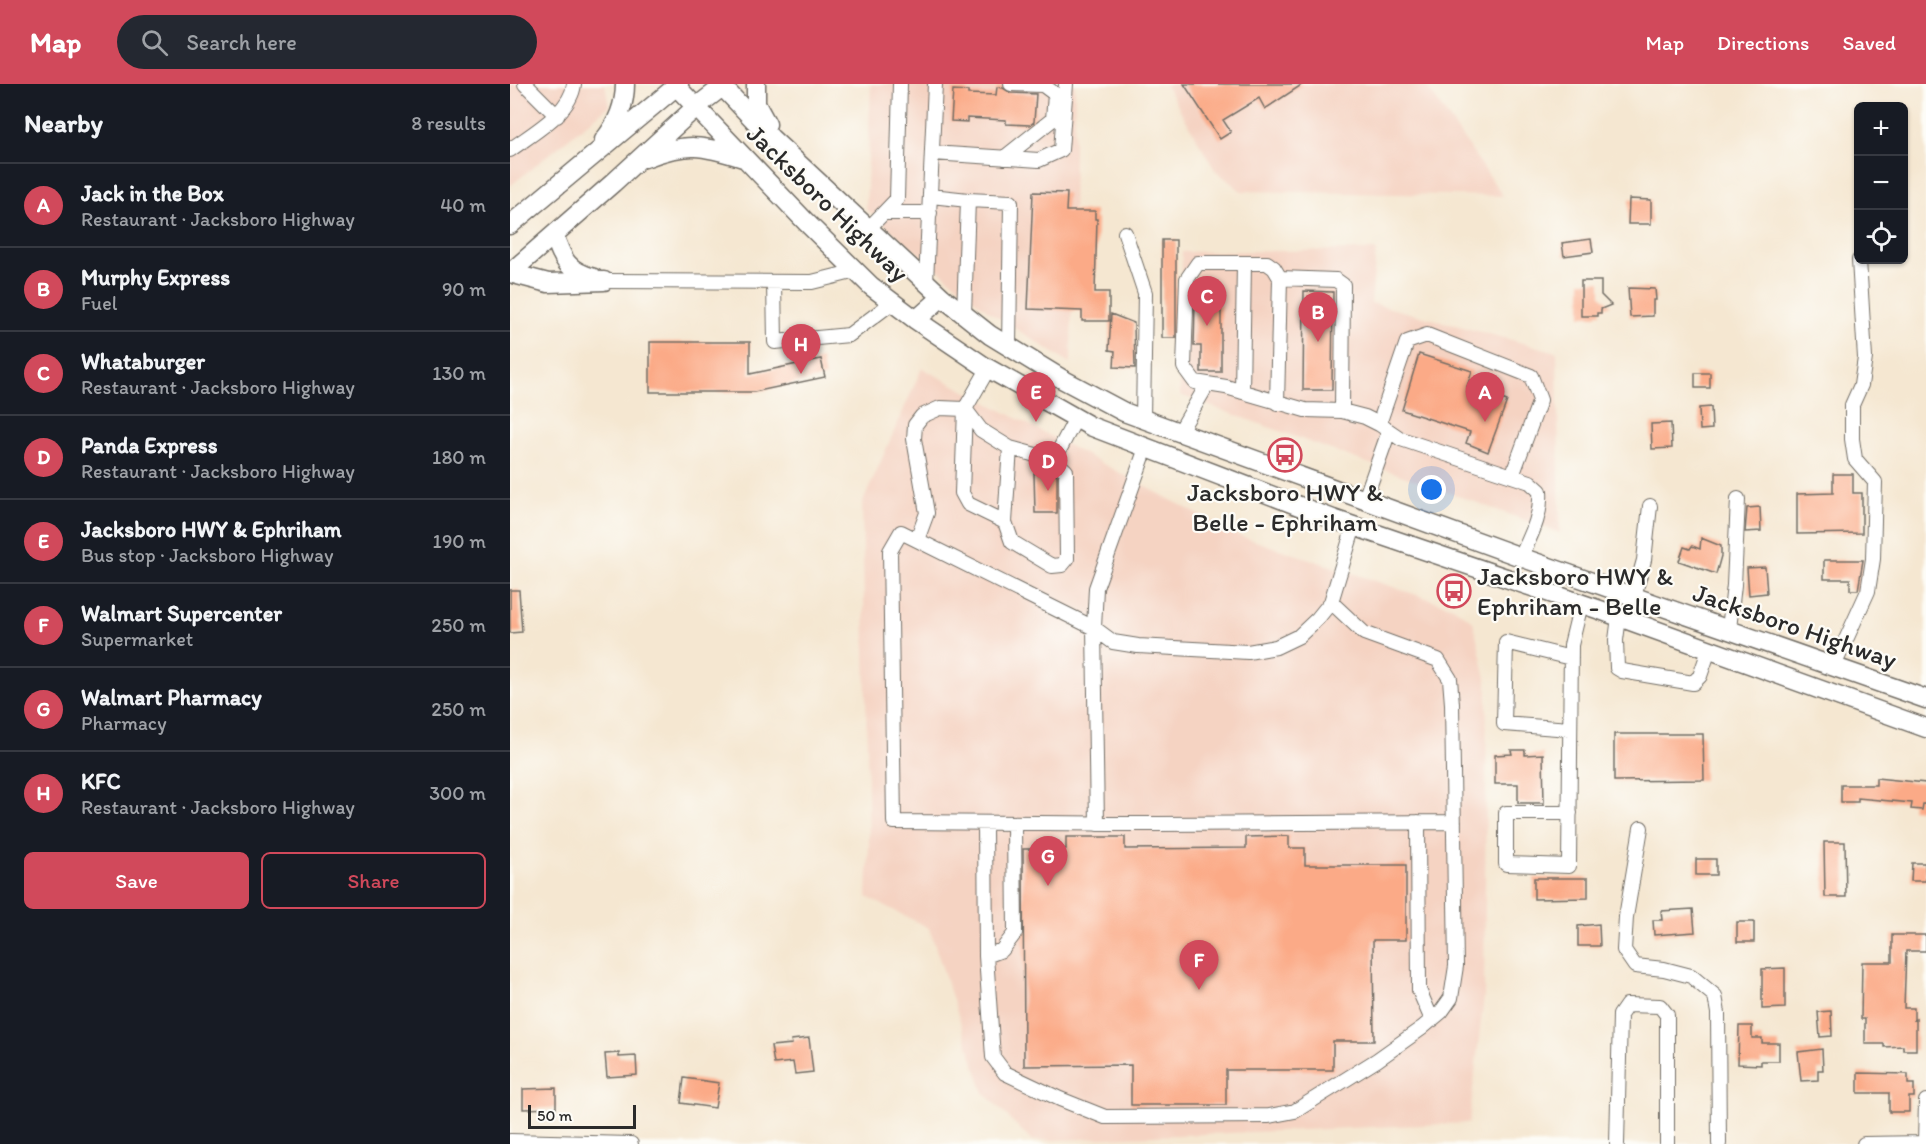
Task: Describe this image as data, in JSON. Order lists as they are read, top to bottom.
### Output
{
  "streets": {
    "main road": ["Jacksboro Highway"]
  },
  "places": {
    "bus stop": ["Jacksboro HWY & Belle - Ephriham", "Jacksboro HWY & Ephriham - Belle"]
  },
  "scale_bar": "50 m",
  "page": {
    "header": "Map",
    "search": "Search here",
    "nav": ["Map", "Directions", "Saved"],
    "heading": ["Nearby", "8 results"],
    "map_buttons": ["+", "−"],
    "list": [
      {
        "mark": "A",
        "name": "Jack in the Box",
        "note": "Restaurant · Jacksboro Highway",
        "value": "40 m"
      },
      {
        "mark": "B",
        "name": "Murphy Express",
        "note": "Fuel",
        "value": "90 m"
      },
      {
        "mark": "C",
        "name": "Whataburger",
        "note": "Restaurant · Jacksboro Highway",
        "value": "130 m"
      },
      {
        "mark": "D",
        "name": "Panda Express",
        "note": "Restaurant · Jacksboro Highway",
        "value": "180 m"
      },
      {
        "mark": "E",
        "name": "Jacksboro HWY & Ephriham",
        "note": "Bus stop · Jacksboro Highway",
        "value": "190 m"
      },
      {
        "mark": "F",
        "name": "Walmart Supercenter",
        "note": "Supermarket",
        "value": "250 m"
      },
      {
        "mark": "G",
        "name": "Walmart Pharmacy",
        "note": "Pharmacy",
        "value": "250 m"
      },
      {
        "mark": "H",
        "name": "KFC",
        "note": "Restaurant · Jacksboro Highway",
        "value": "300 m"
      }
    ],
    "pins": [
      "C",
      "B",
      "H",
      "A",
      "E",
      "D",
      "G",
      "F"
    ],
    "buttons": ["Save", "Share"],
    "scale": "50 m"
  }
}
